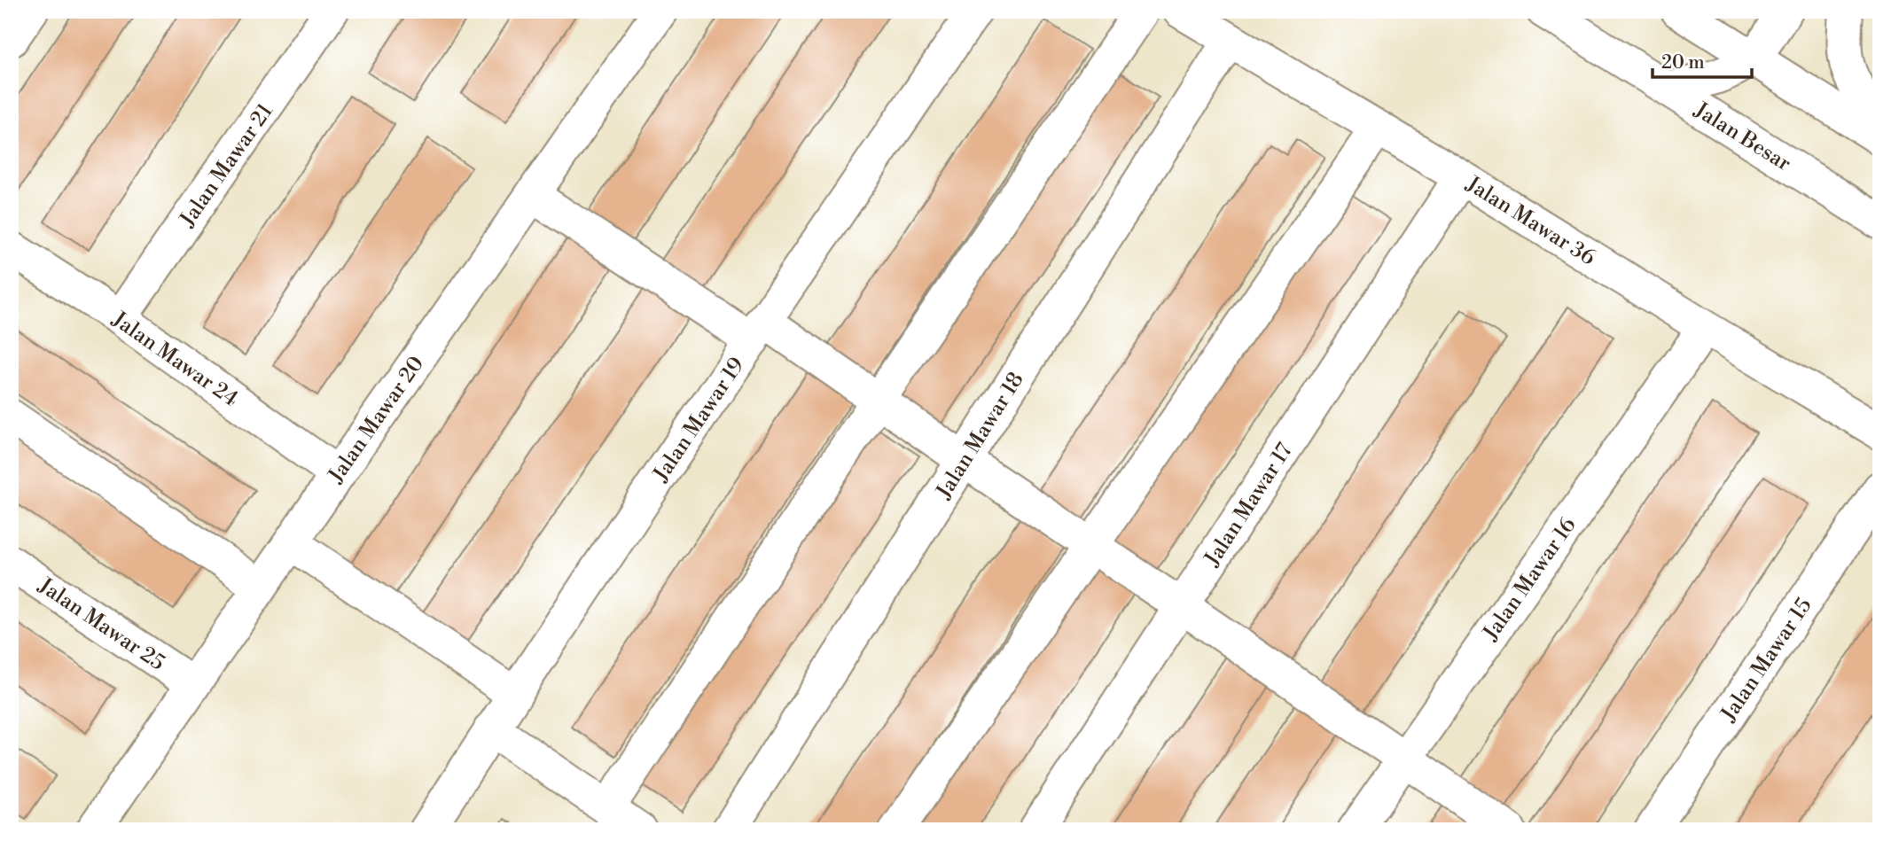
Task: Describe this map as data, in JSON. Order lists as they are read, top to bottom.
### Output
{
  "streets": {
    "street": [
      "Jalan Besar",
      "Jalan Mawar 21",
      "Jalan Mawar 36",
      "Jalan Mawar 24",
      "Jalan Mawar 20",
      "Jalan Mawar 19",
      "Jalan Mawar 18",
      "Jalan Mawar 17",
      "Jalan Mawar 16",
      "Jalan Mawar 25",
      "Jalan Mawar 15"
    ]
  },
  "crossings": [
    ["Jalan Mawar 21", "Jalan Mawar 24"],
    ["Jalan Mawar 36", "Jalan Mawar 18"],
    ["Jalan Mawar 36", "Jalan Mawar 17"],
    ["Jalan Mawar 36", "Jalan Mawar 16"],
    ["Jalan Mawar 24", "Jalan Mawar 20"],
    ["Jalan Mawar 20", "Jalan Mawar 25"]
  ],
  "scale_bar": "20 m"
}
